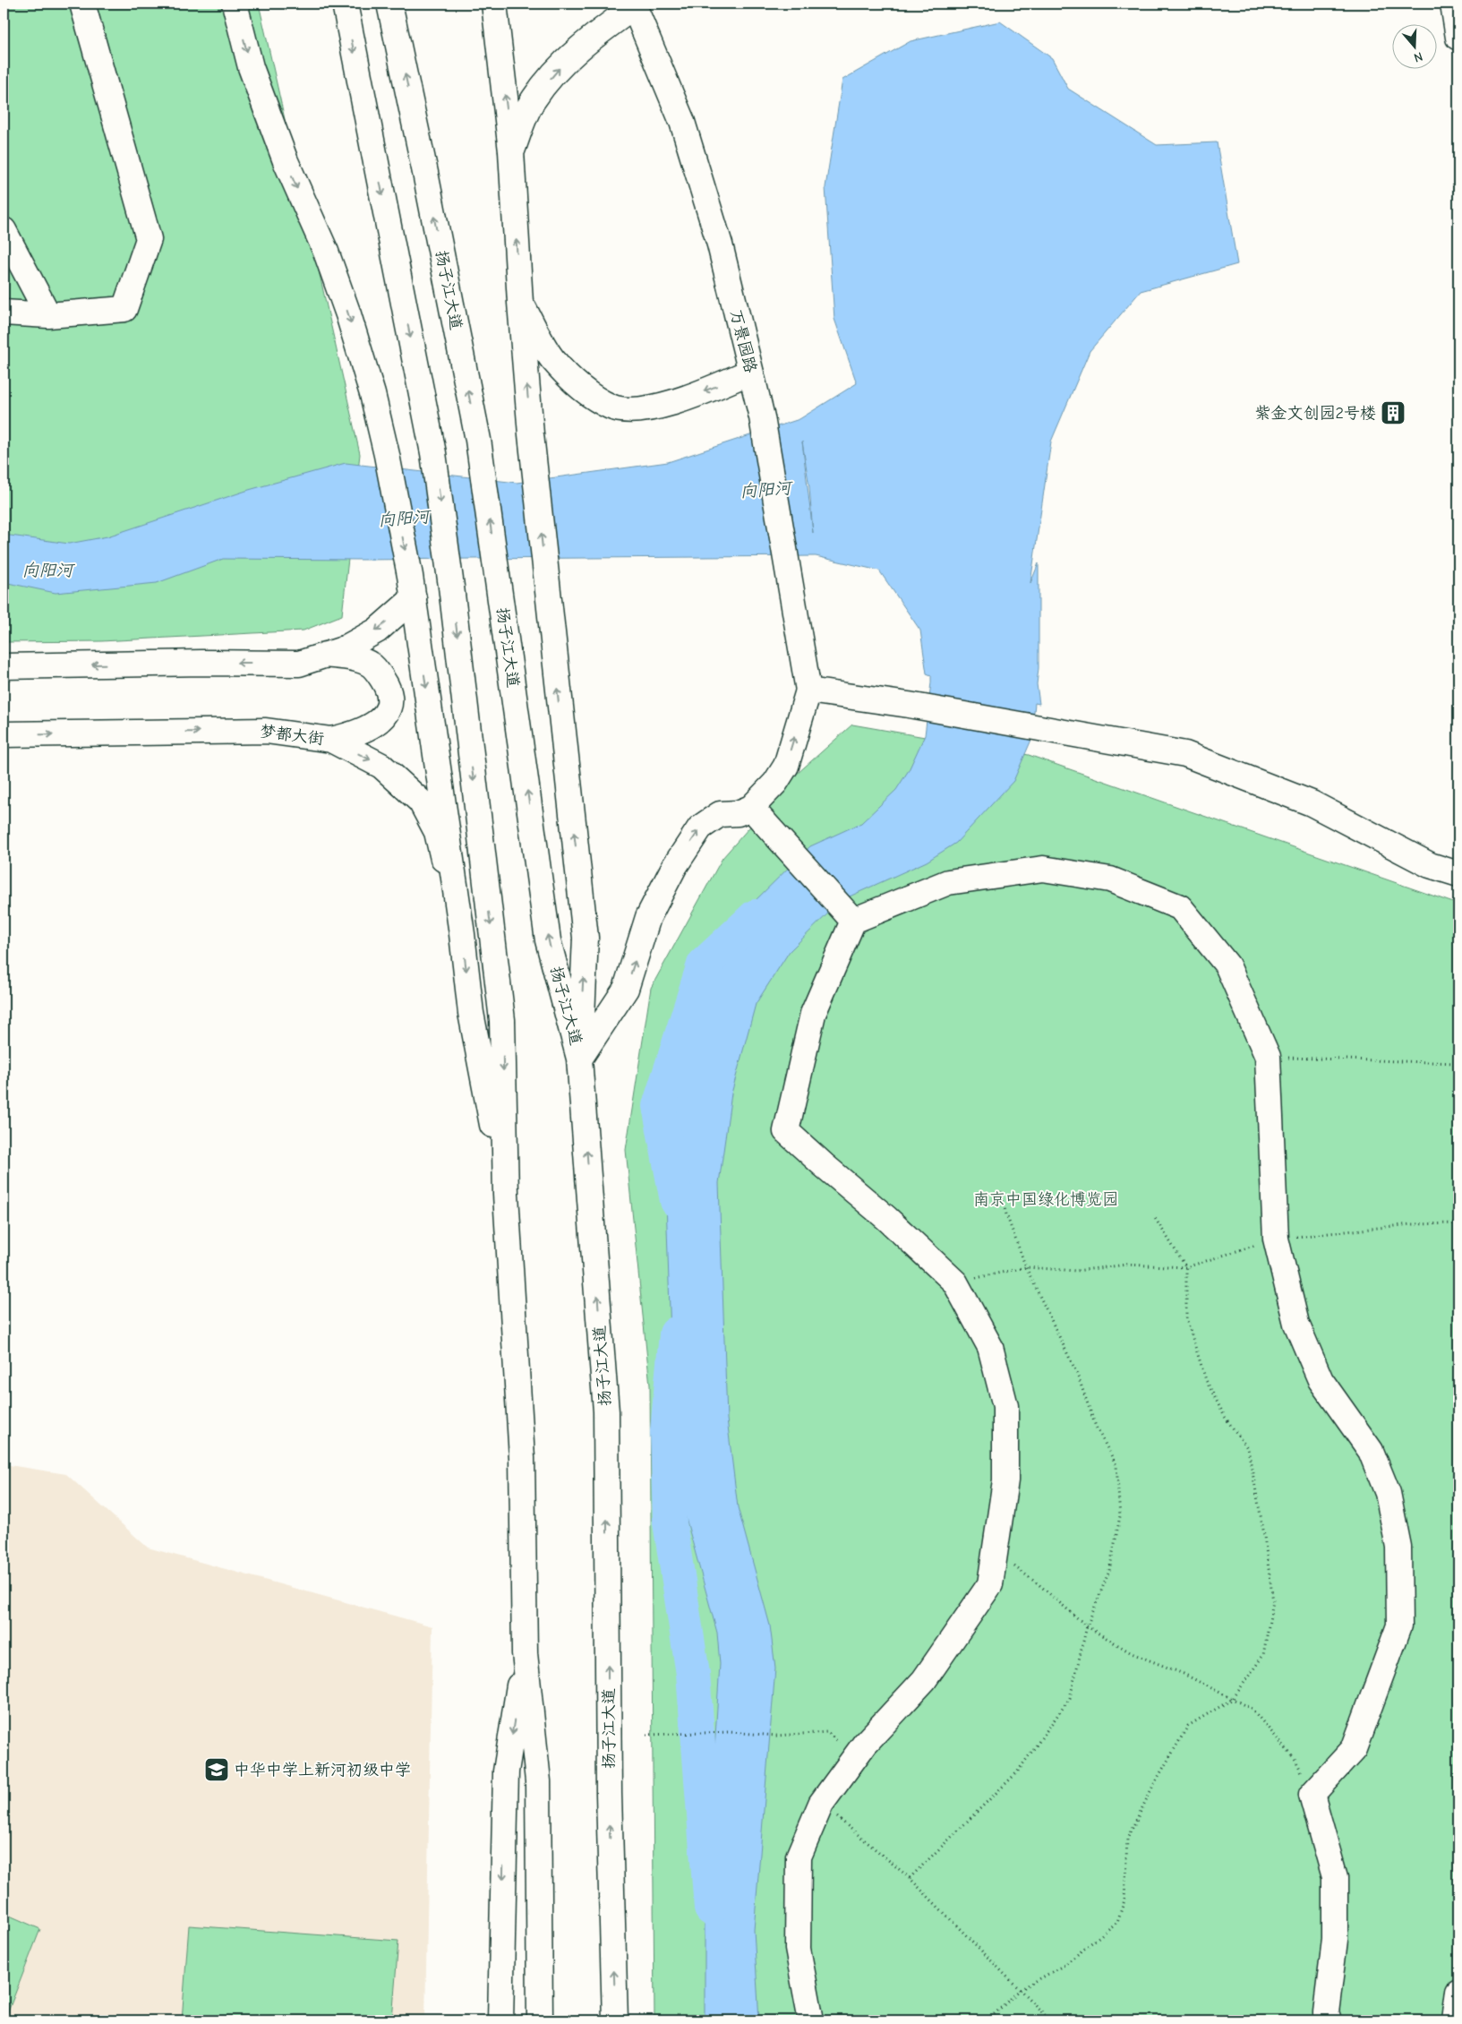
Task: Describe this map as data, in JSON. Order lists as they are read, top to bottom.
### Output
{
  "streets": {
    "main road": ["扬子江大道", "万景园路", "梦都大街"]
  },
  "one_way": ["梦都大街"],
  "water": ["向阳河"],
  "parks": ["南京中国绿化博览园"],
  "places": {
    "building": ["紫金文创园2号楼"],
    "school or university": ["中华中学上新河初级中学"]
  },
  "north": "bottom"
}
